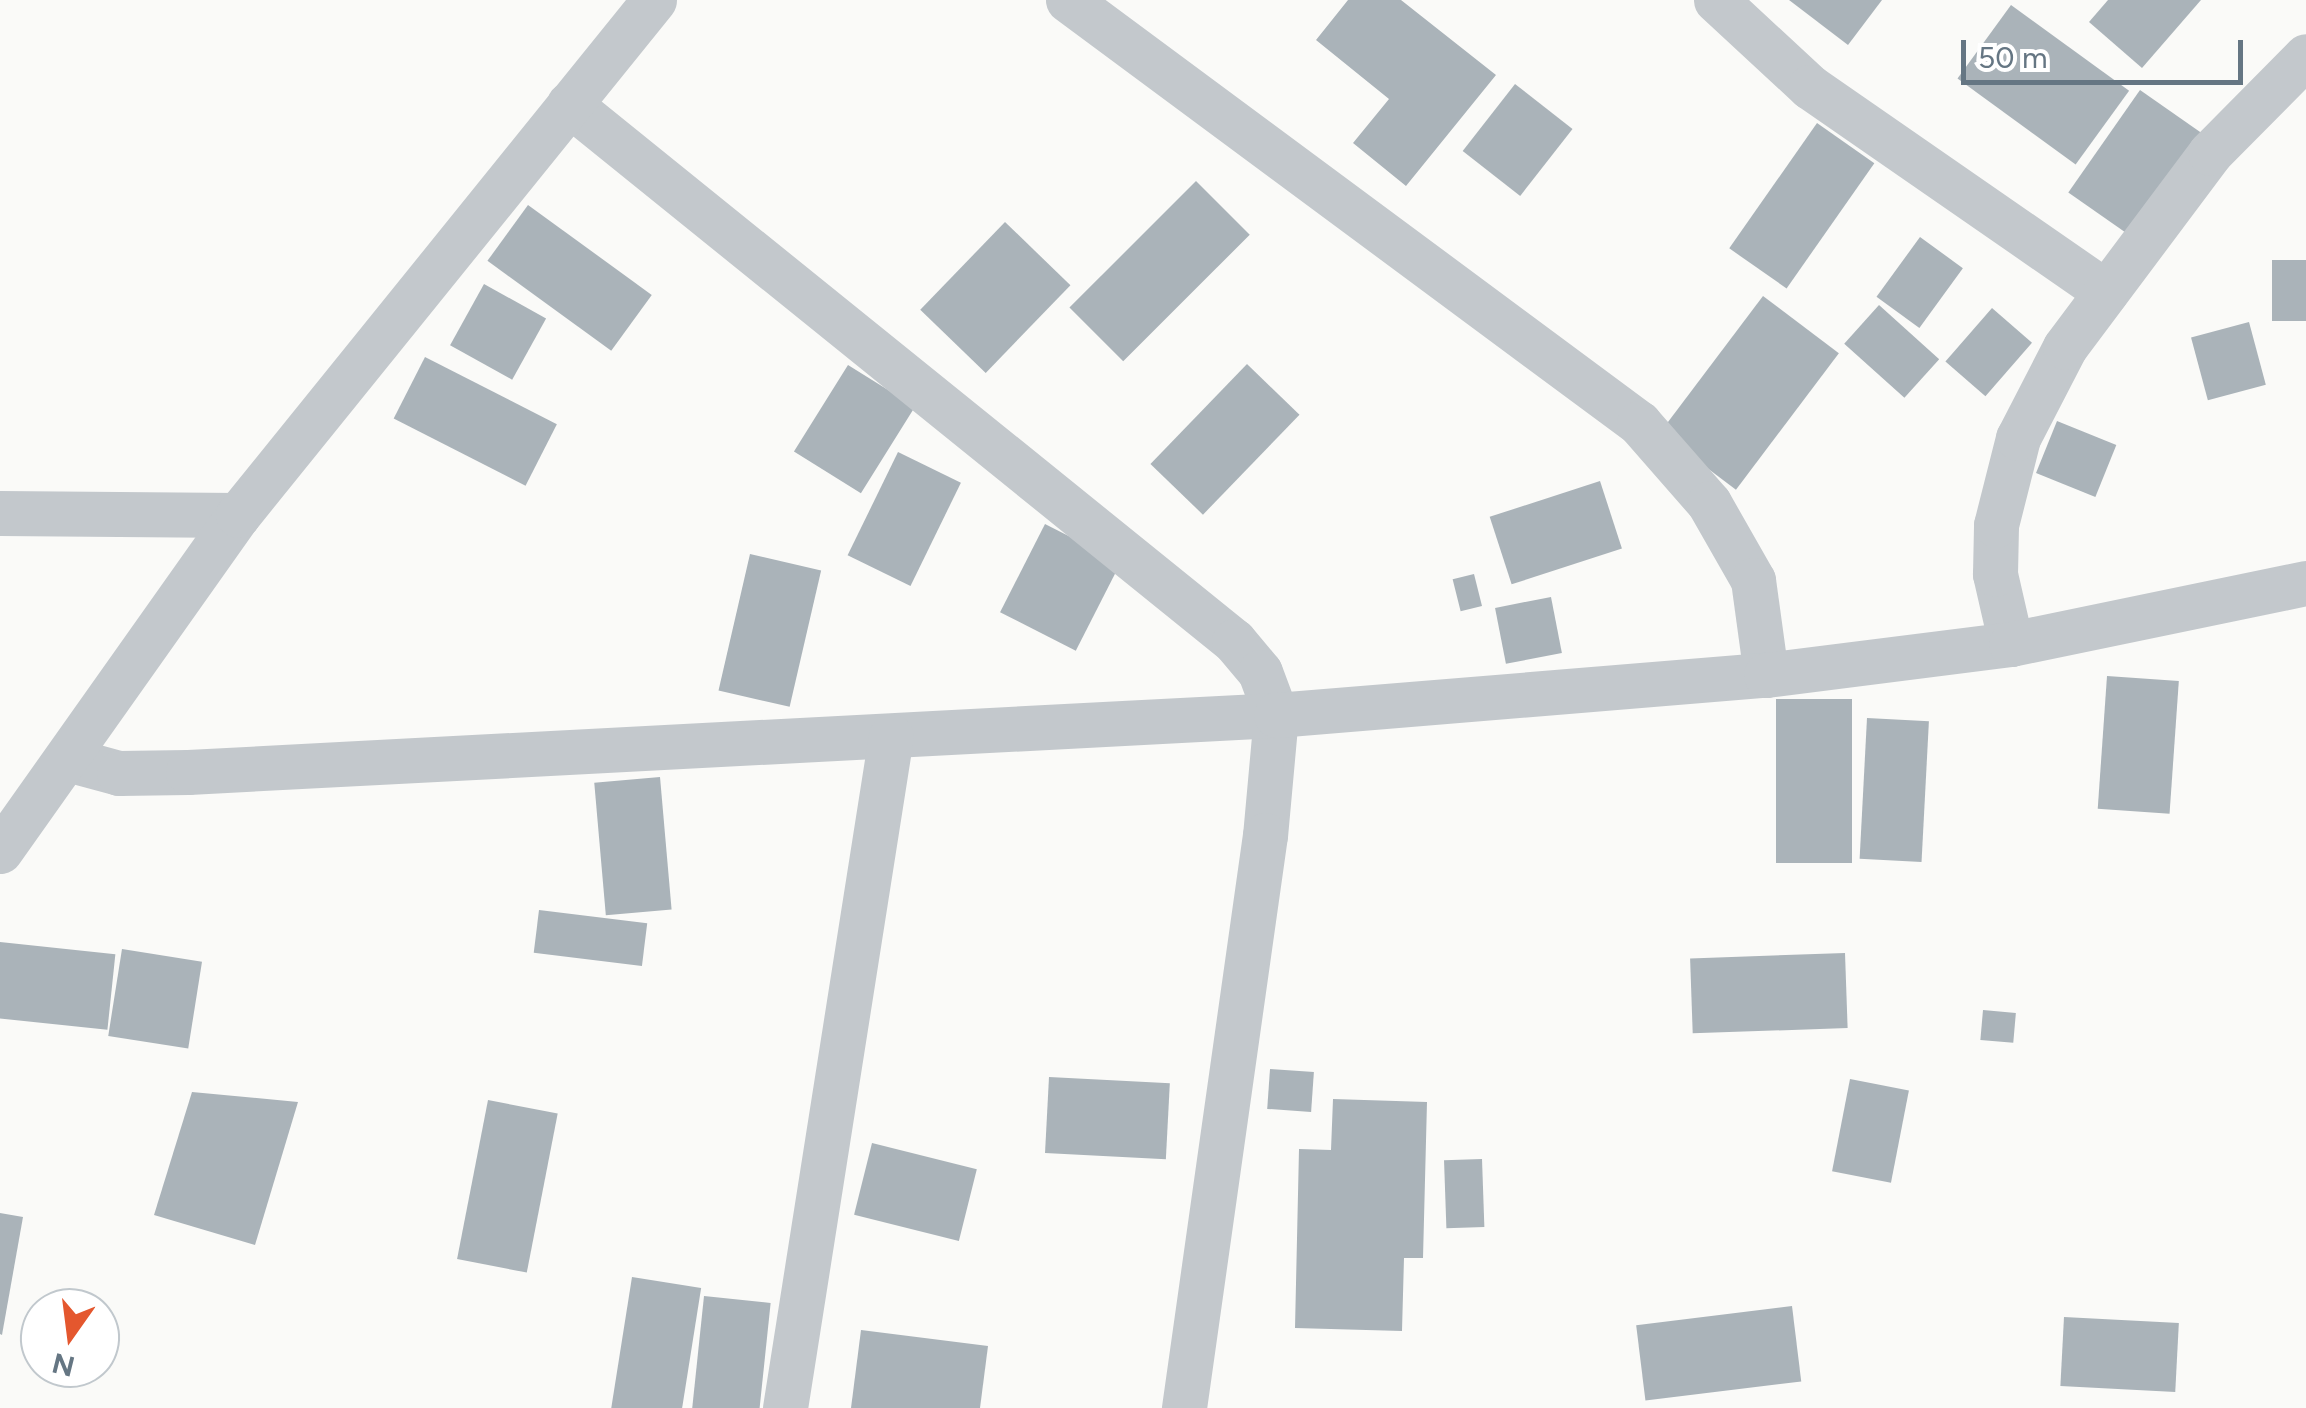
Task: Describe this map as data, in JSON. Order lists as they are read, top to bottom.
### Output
{
  "scale_bar": "50 m",
  "north": "bottom"
}
